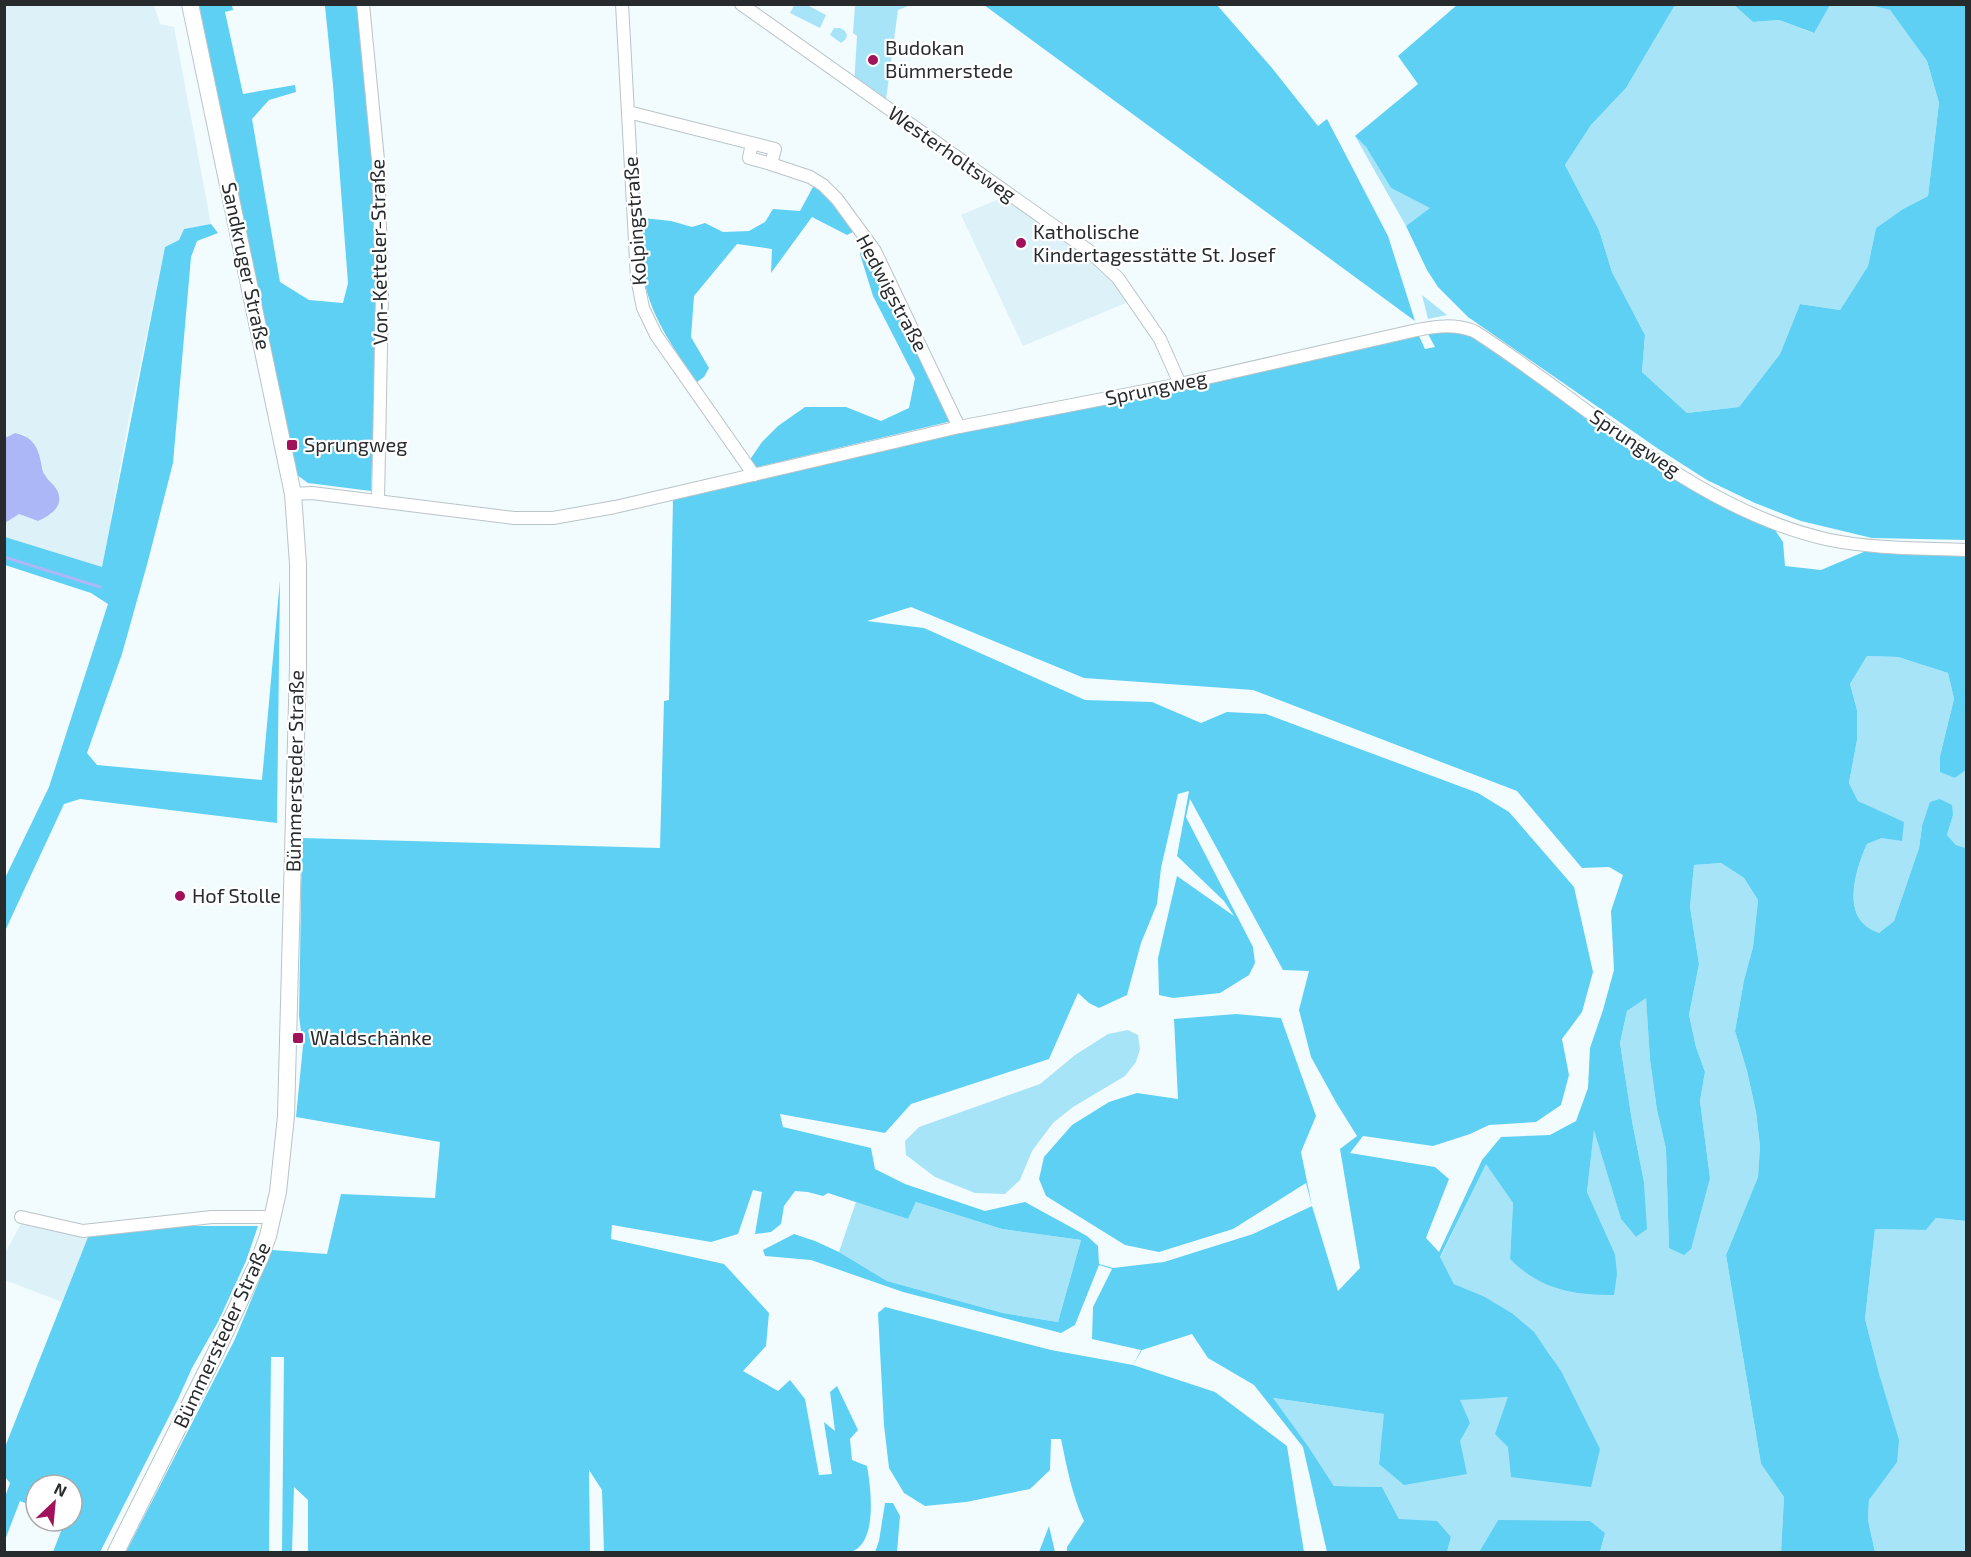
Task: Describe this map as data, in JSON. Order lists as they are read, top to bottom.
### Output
{
  "streets": {
    "street": [
      "Westerholtsweg",
      "Kolpingstraße",
      "Von-Ketteler-Straße",
      "Sandkruger Straße",
      "Hedwigstraße",
      "Sprungweg",
      "Bümmersteder Straße"
    ]
  },
  "crossings": [
    ["Westerholtsweg", "Sprungweg"],
    ["Kolpingstraße", "Hedwigstraße"],
    ["Kolpingstraße", "Sprungweg"],
    ["Von-Ketteler-Straße", "Sprungweg"],
    ["Sandkruger Straße", "Sprungweg"],
    ["Sandkruger Straße", "Bümmersteder Straße"],
    ["Hedwigstraße", "Sprungweg"]
  ],
  "places": {
    "other": ["Budokan Bümmerstede", "Katholische Kindertagesstätte St. Josef", "Hof Stolle"],
    "transit": ["Sprungweg", "Waldschänke"]
  },
  "north": "top right"
}
